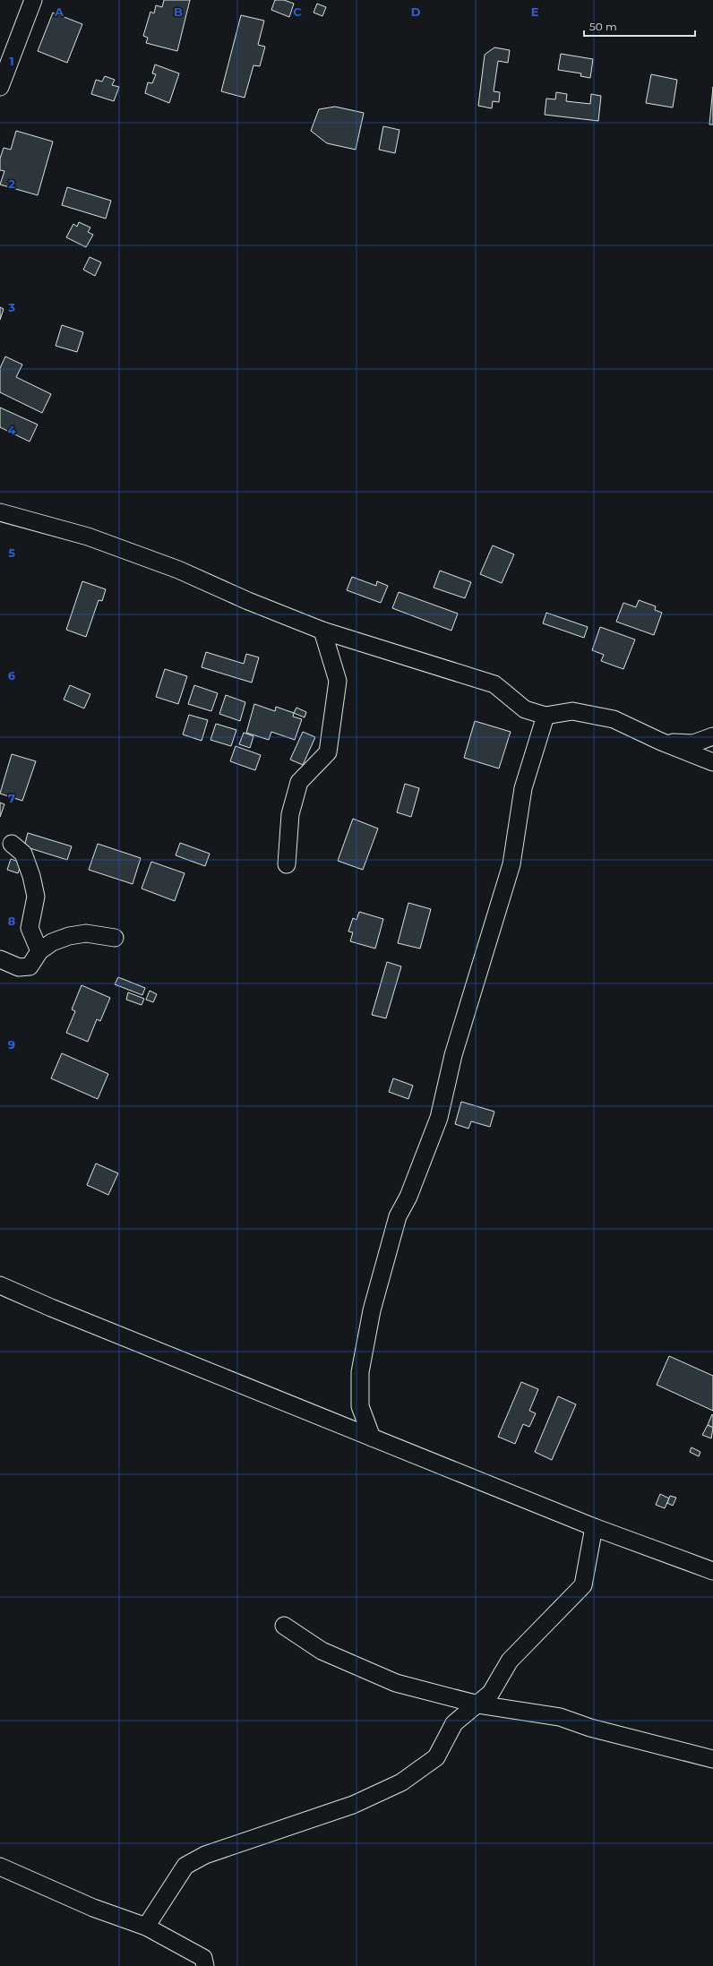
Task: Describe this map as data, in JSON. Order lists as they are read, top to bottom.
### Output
{
  "scale_bar": "50 m",
  "grid": {
    "columns": [
      "A",
      "B",
      "C",
      "D",
      "E"
    ],
    "rows": [
      "1",
      "2",
      "3",
      "4",
      "5",
      "6",
      "7",
      "8",
      "9"
    ]
  }
}
